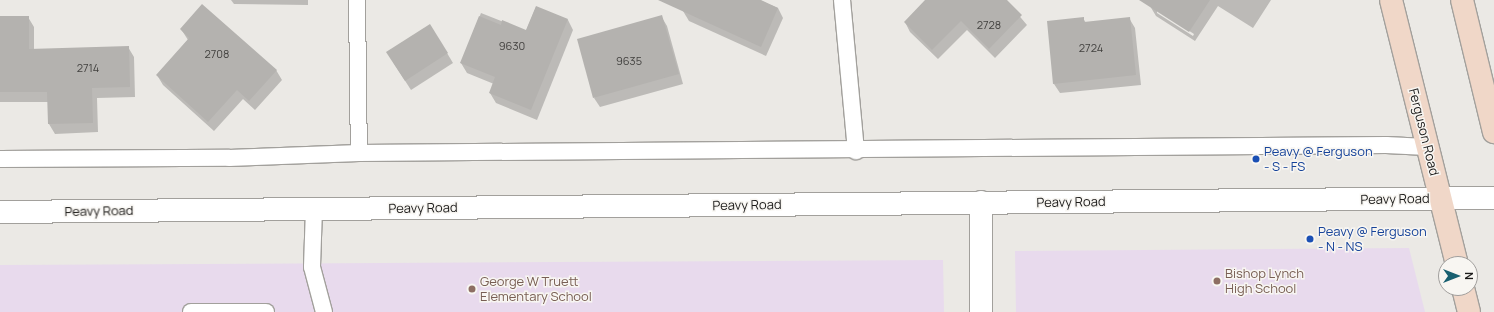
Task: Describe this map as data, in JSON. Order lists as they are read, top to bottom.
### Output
{
  "streets": {
    "main road": ["Ferguson Road"],
    "street": ["Peavy Road"]
  },
  "crossings": [
    ["Ferguson Road", "Peavy Road"]
  ],
  "places": [
    "Peavy @ Ferguson - S - FS",
    "Peavy @ Ferguson - N - NS",
    "Bishop Lynch High School",
    "George W Truett Elementary School"
  ],
  "house_numbers": [
    "2728",
    "9630",
    "2724",
    "2708",
    "9635",
    "2714"
  ],
  "north": "right"
}
